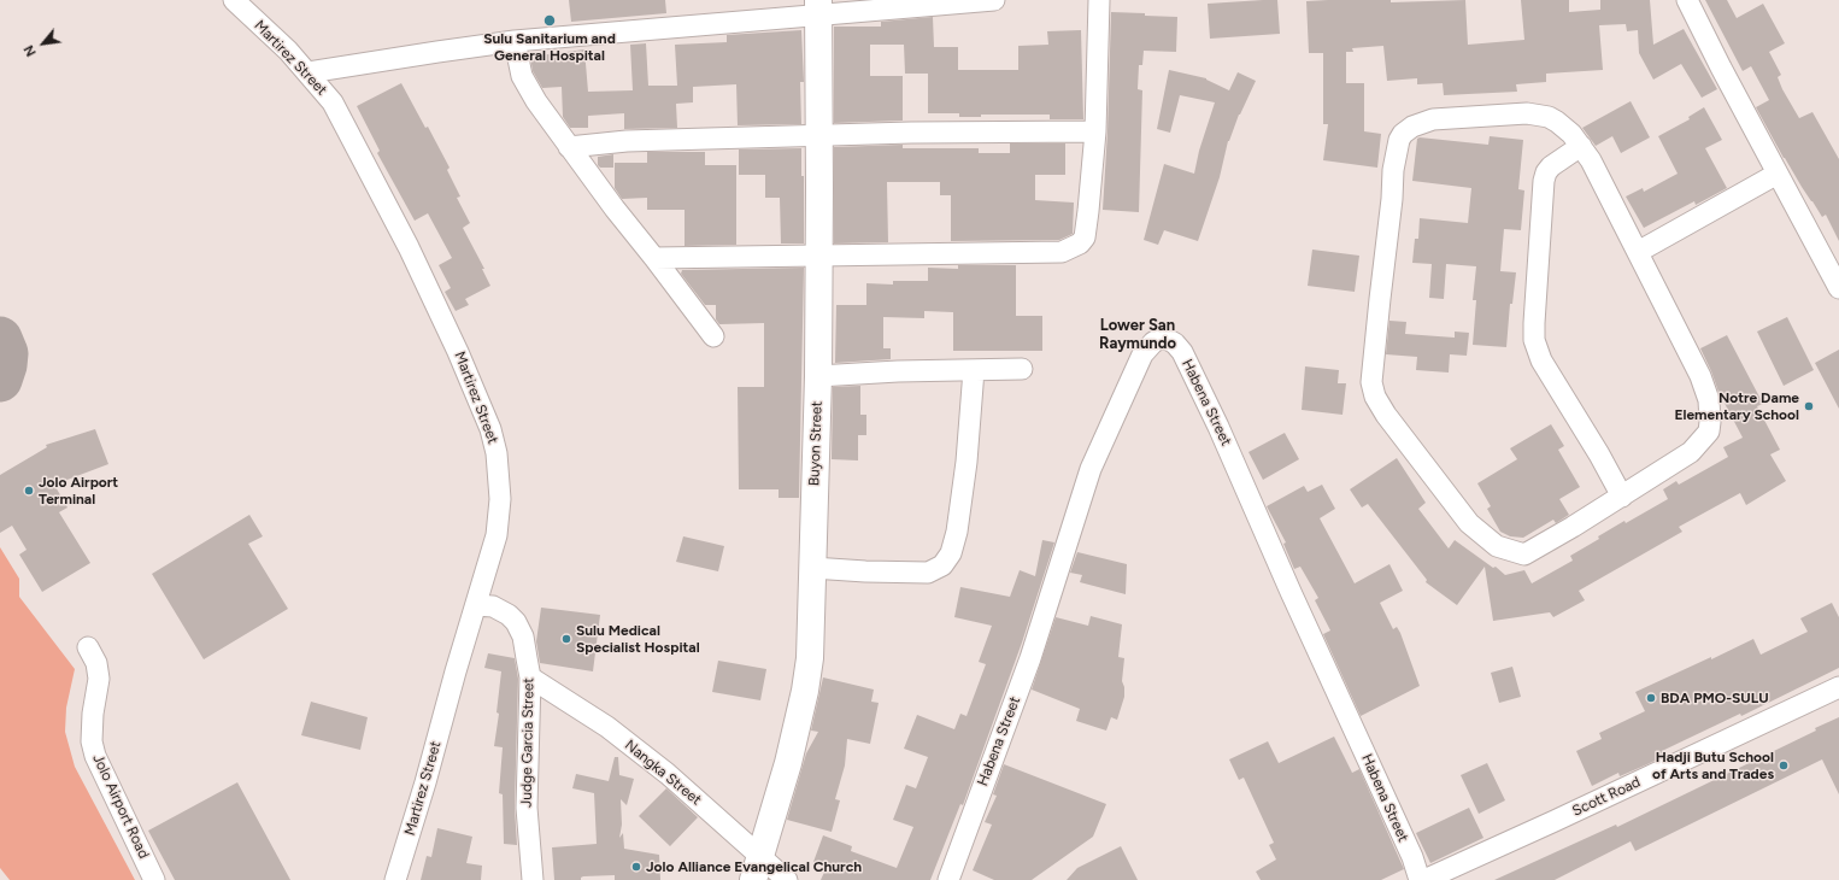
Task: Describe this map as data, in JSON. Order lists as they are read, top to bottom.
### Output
{
  "streets": {
    "main road": ["Buyon Street"],
    "street": [
      "Martirez Street",
      "Habena Street",
      "Judge Garcia Street",
      "Nangka Street",
      "Scott Road",
      "Jolo Airport Road"
    ]
  },
  "crossings": [
    ["Martirez Street", "Judge Garcia Street"],
    ["Buyon Street", "Nangka Street"],
    ["Judge Garcia Street", "Nangka Street"]
  ],
  "districts": ["Lower San Raymundo"],
  "places": [
    "Sulu Sanitarium and General Hospital",
    "Notre Dame Elementary School",
    "Jolo Airport Terminal",
    "Sulu Medical Specialist Hospital",
    "BDA PMO-SULU",
    "Hadji Butu School of Arts and Trades",
    "Jolo Alliance Evangelical Church"
  ],
  "north": "bottom left"
}
